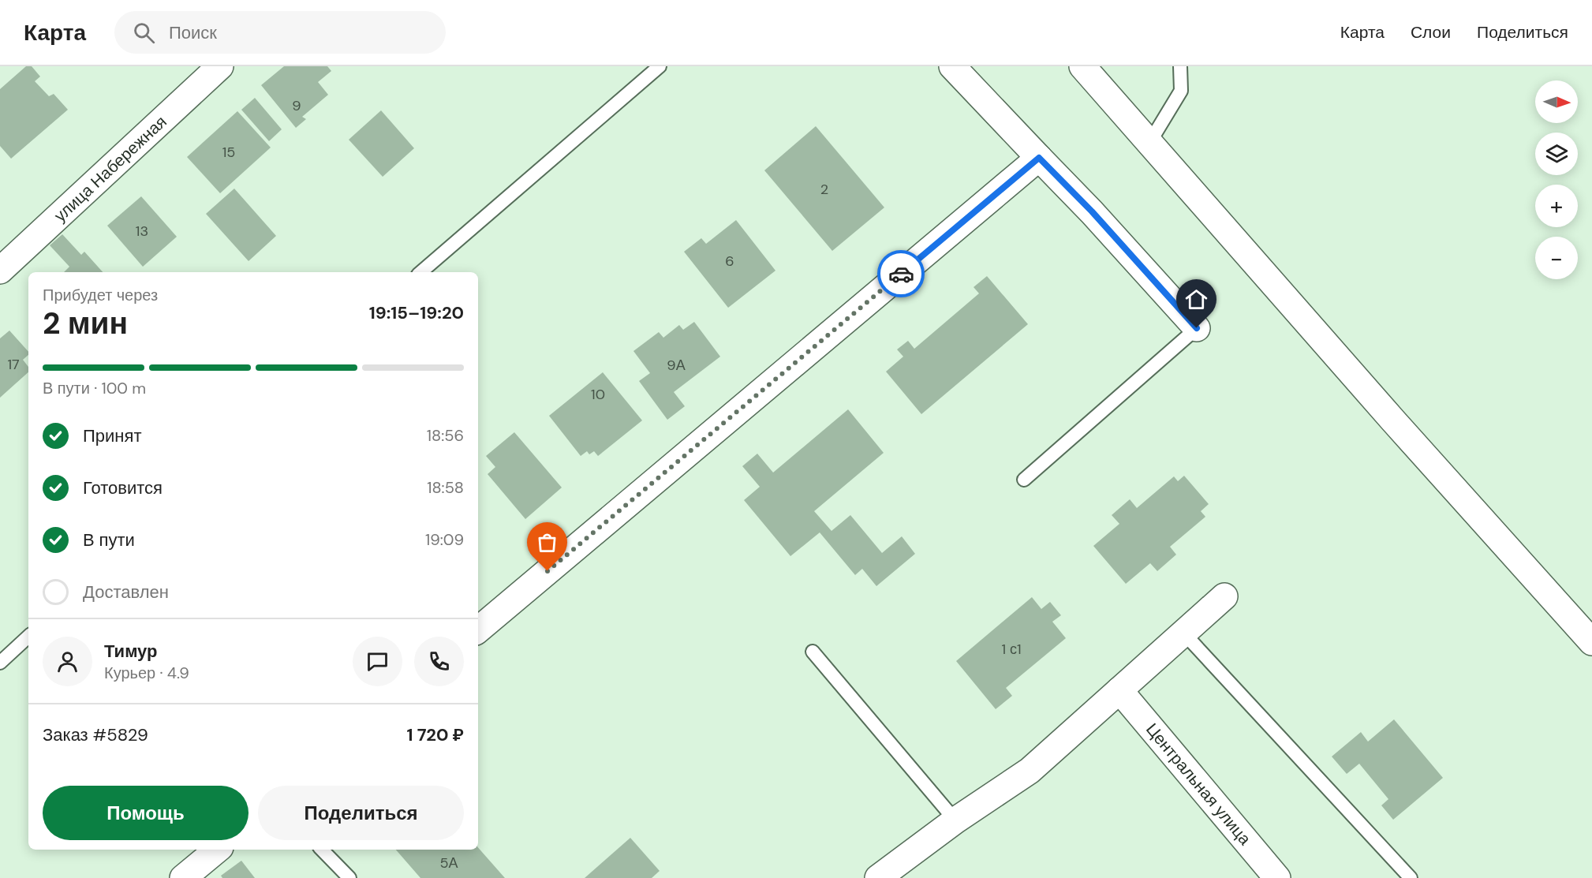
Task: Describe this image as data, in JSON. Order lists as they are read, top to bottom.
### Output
{
  "streets": {
    "street": ["улица Набережная", "Центральная улица"]
  },
  "house_numbers": [
    "9",
    "15",
    "2",
    "13",
    "6",
    "17",
    "9А",
    "10",
    "1 с1",
    "5А"
  ],
  "north": "right",
  "page": {
    "header": "Карта",
    "search": "Поиск",
    "nav": ["Карта", "Слои", "Поделиться"],
    "map_buttons": ["+", "−"],
    "heading": ["2 мин", "Прибудет через", "19:15–19:20"],
    "panel": [
      "Тимур",
      "Курьер · 4.9",
      "Заказ #5829",
      "1 720 ₽"
    ],
    "bar": "В пути · 100 m",
    "list": [
      ["Принят", "18:56"],
      ["Готовится", "18:58"],
      ["В пути", "19:09"],
      "Доставлен"
    ],
    "buttons": ["Помощь", "Поделиться"]
  }
}
